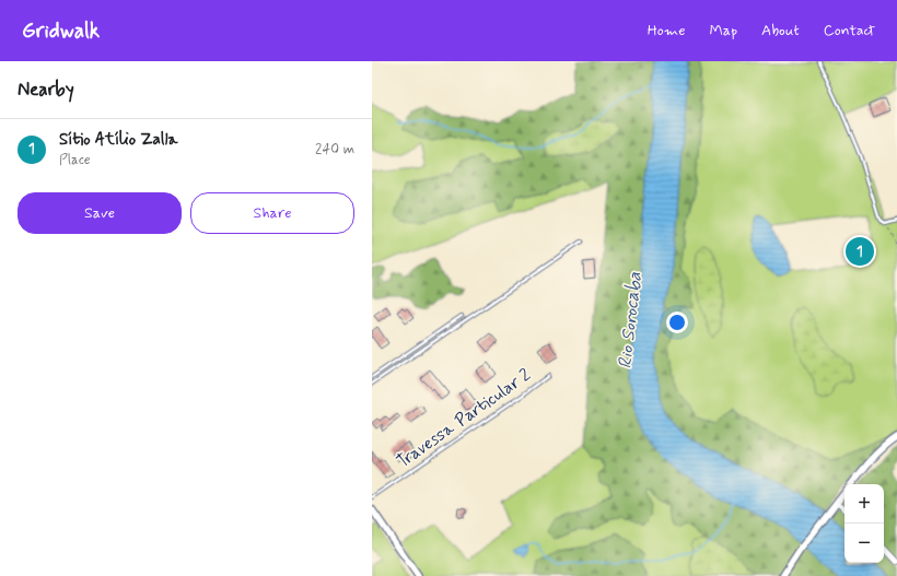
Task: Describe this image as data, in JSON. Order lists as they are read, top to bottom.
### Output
{
  "streets": {
    "lane": ["Travessa Particular 2"]
  },
  "water": ["Rio Sorocaba"],
  "page": {
    "header": "Gridwalk",
    "nav": [
      "Home",
      "Map",
      "About",
      "Contact"
    ],
    "heading": "Nearby",
    "list": [
      {
        "mark": "1",
        "name": "Sítio Atílio Zalla",
        "note": "Place",
        "value": "240 m"
      }
    ],
    "buttons": ["Save", "Share"],
    "pins": "1",
    "map_buttons": ["+", "−"]
  }
}
